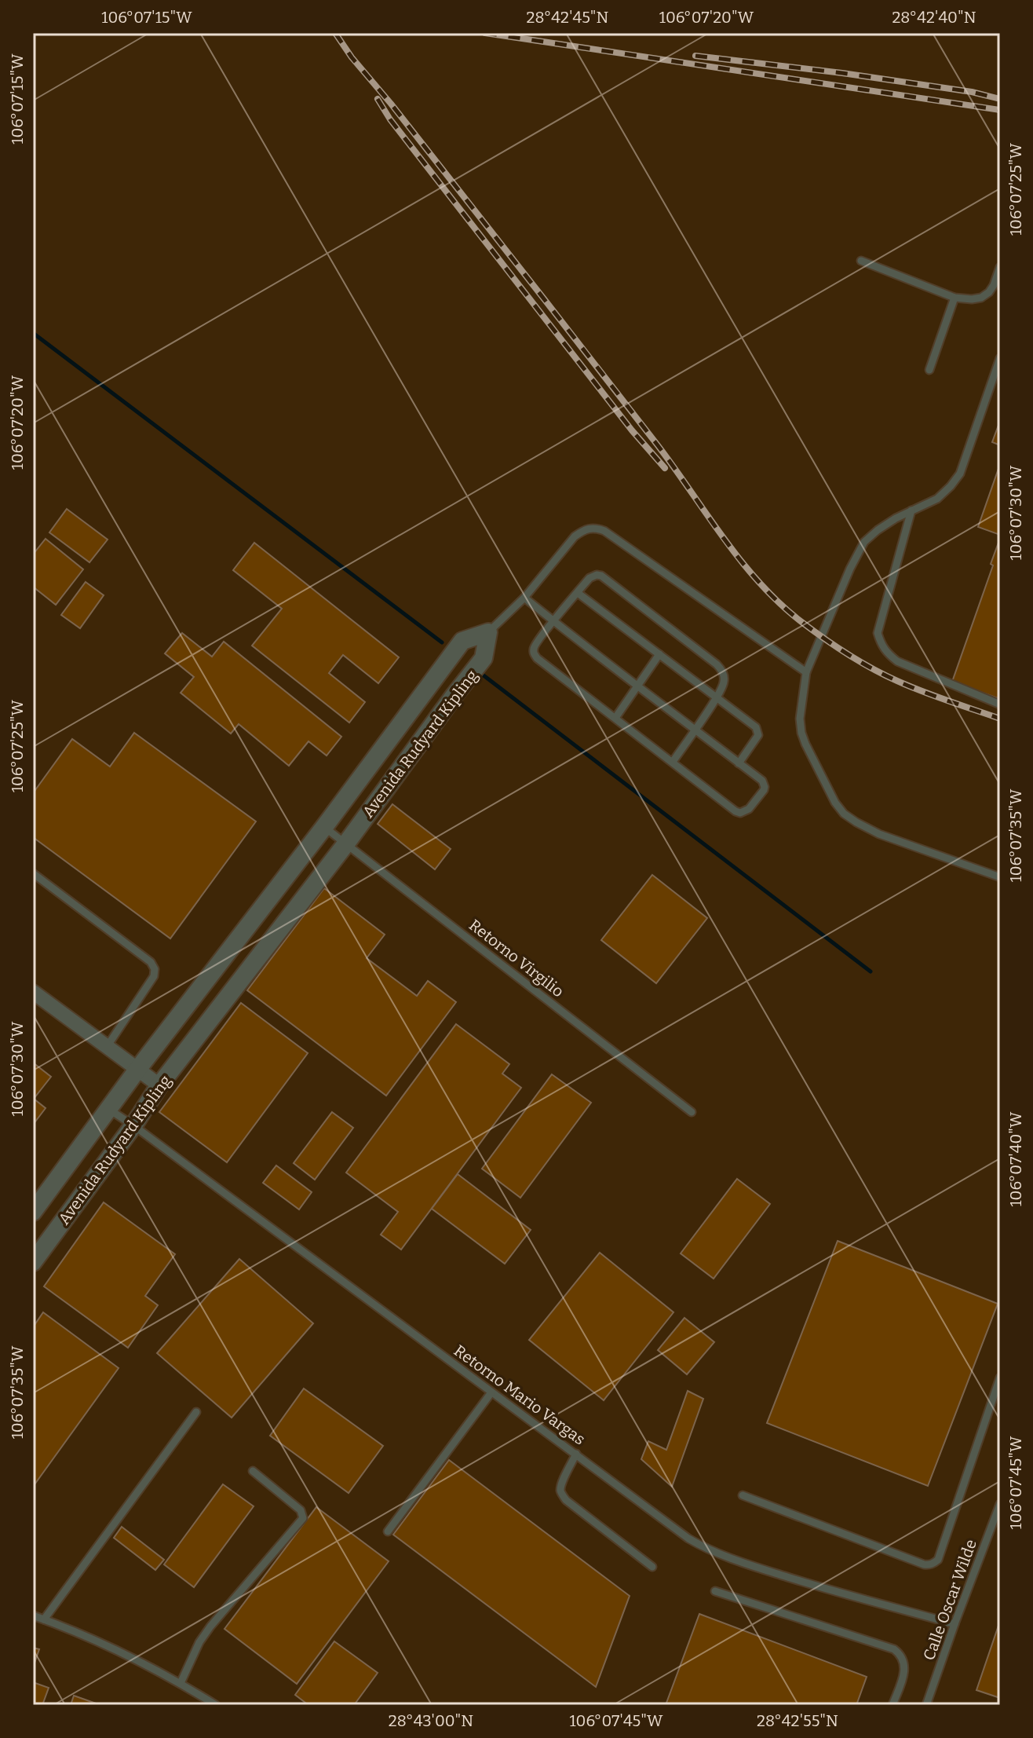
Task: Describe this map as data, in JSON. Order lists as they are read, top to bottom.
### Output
{
  "streets": {
    "street": ["Avenida Rudyard Kipling"],
    "lane": ["Retorno Virgilio", "Retorno Mario Vargas", "Calle Oscar Wilde"]
  },
  "crossings": [
    ["Avenida Rudyard Kipling", "Retorno Virgilio"],
    ["Avenida Rudyard Kipling", "Retorno Mario Vargas"],
    ["Retorno Mario Vargas", "Calle Oscar Wilde"]
  ],
  "coordinates": [
    "106°07'15\"W",
    "28°42'45\"N",
    "106°07'20\"W",
    "28°42'40\"N",
    "106°07'25\"W",
    "106°07'30\"W",
    "106°07'35\"W",
    "106°07'40\"W",
    "106°07'45\"W",
    "28°43'00\"N",
    "28°42'55\"N"
  ]
}
